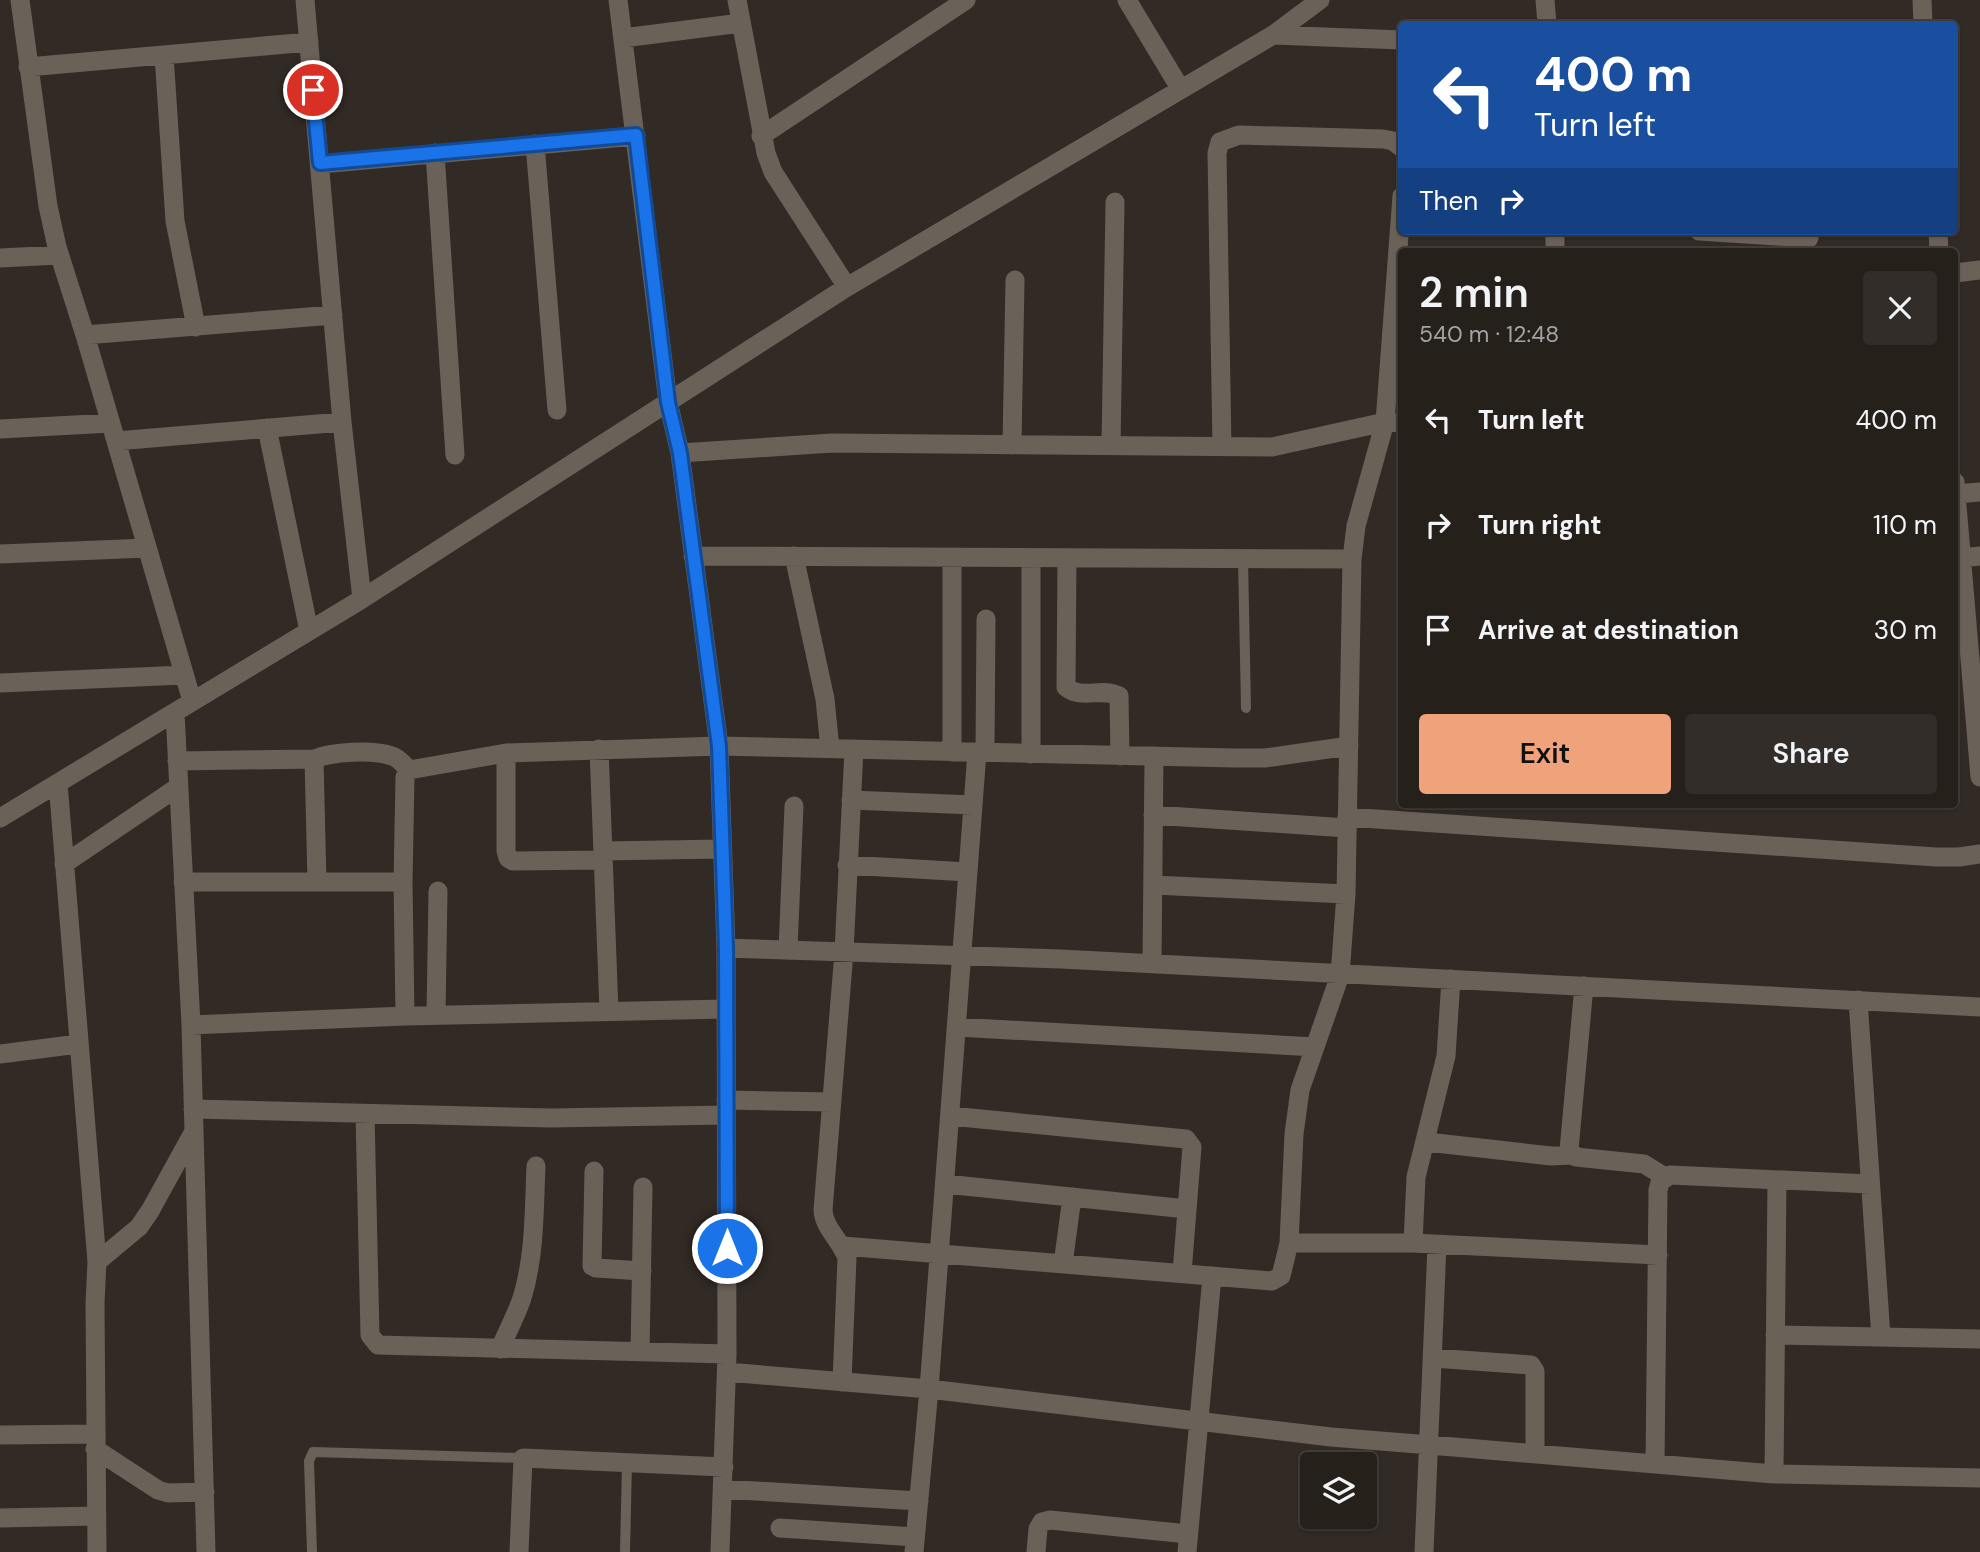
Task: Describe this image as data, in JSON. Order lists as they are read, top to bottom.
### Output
{
  "page": {
    "turn": ["400 m", "Turn left"],
    "then": "Then",
    "heading": ["2 min", "540 m · 12:48"],
    "list": [
      {
        "name": "Turn left",
        "value": "400 m"
      },
      {
        "name": "Turn right",
        "value": "110 m"
      },
      {
        "name": "Arrive at destination",
        "value": "30 m"
      }
    ],
    "buttons": ["Exit", "Share"]
  }
}
